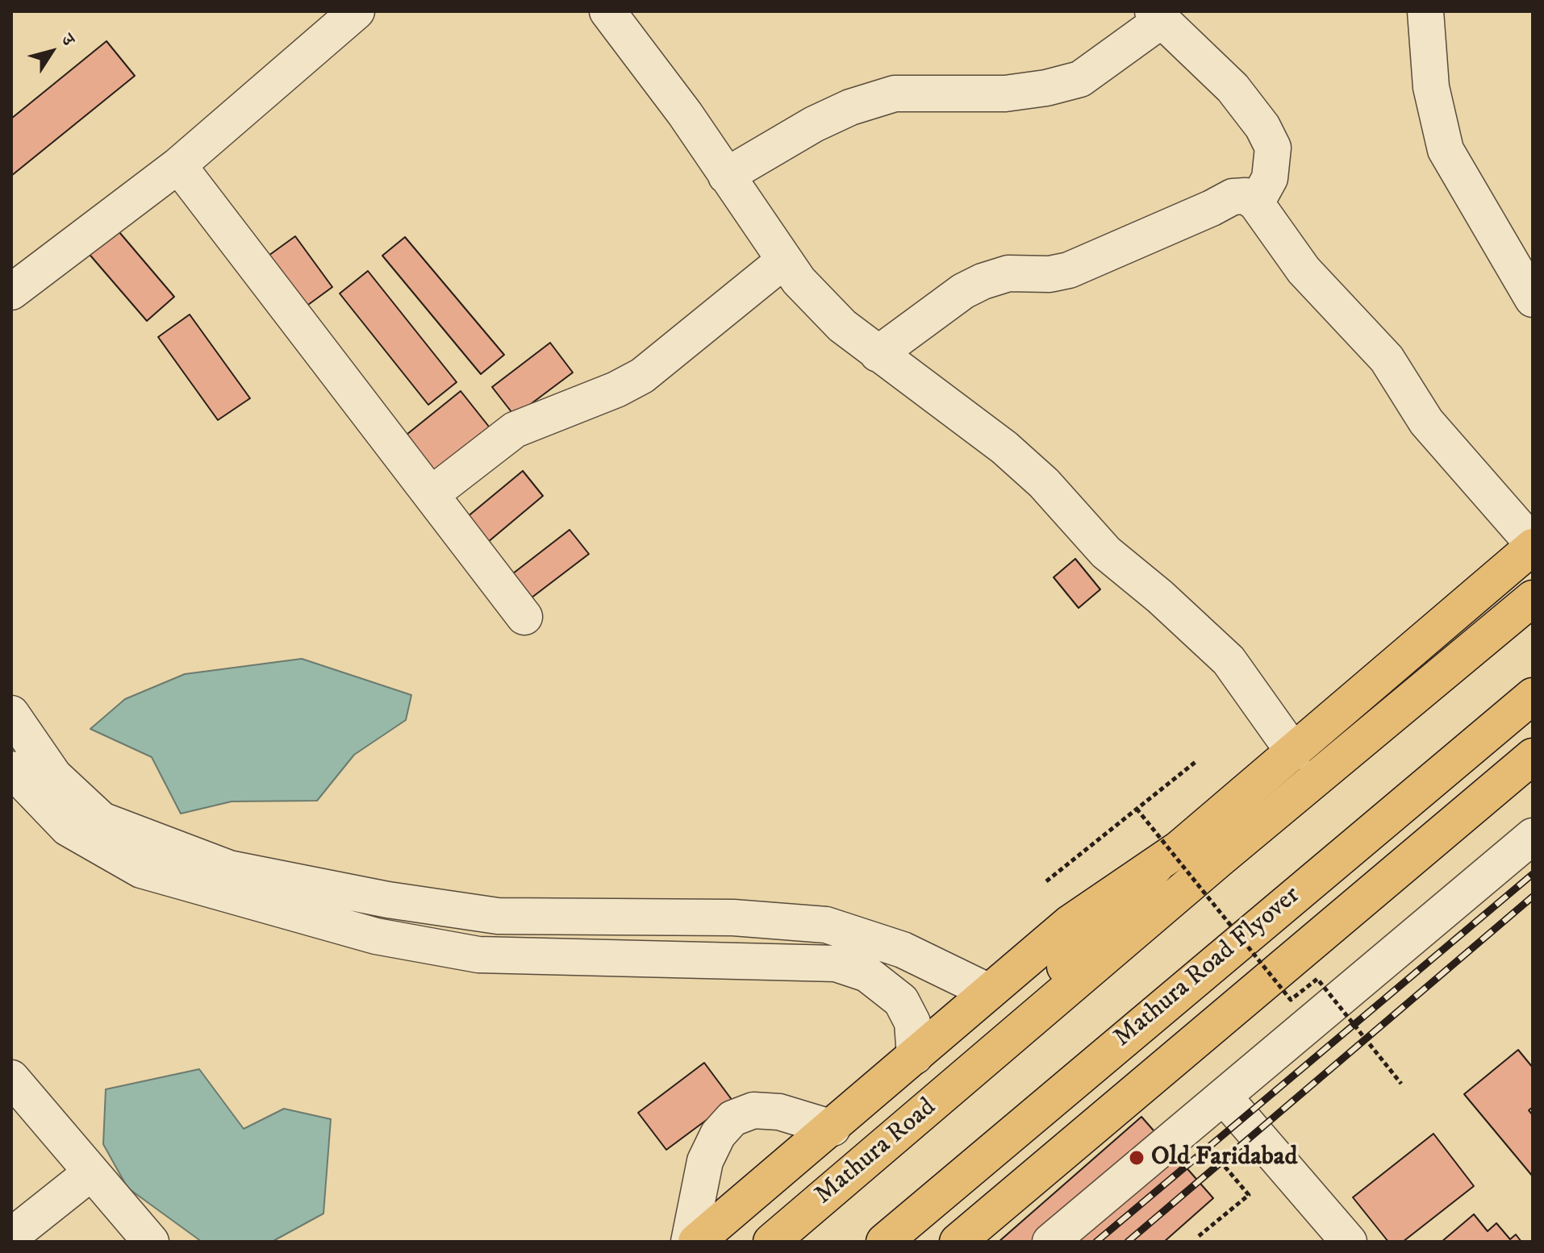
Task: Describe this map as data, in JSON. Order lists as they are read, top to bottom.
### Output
{
  "streets": {
    "main road": ["Mathura Road Flyover", "Mathura Road"]
  },
  "places": ["Old Faridabad"],
  "north": "top right"
}
